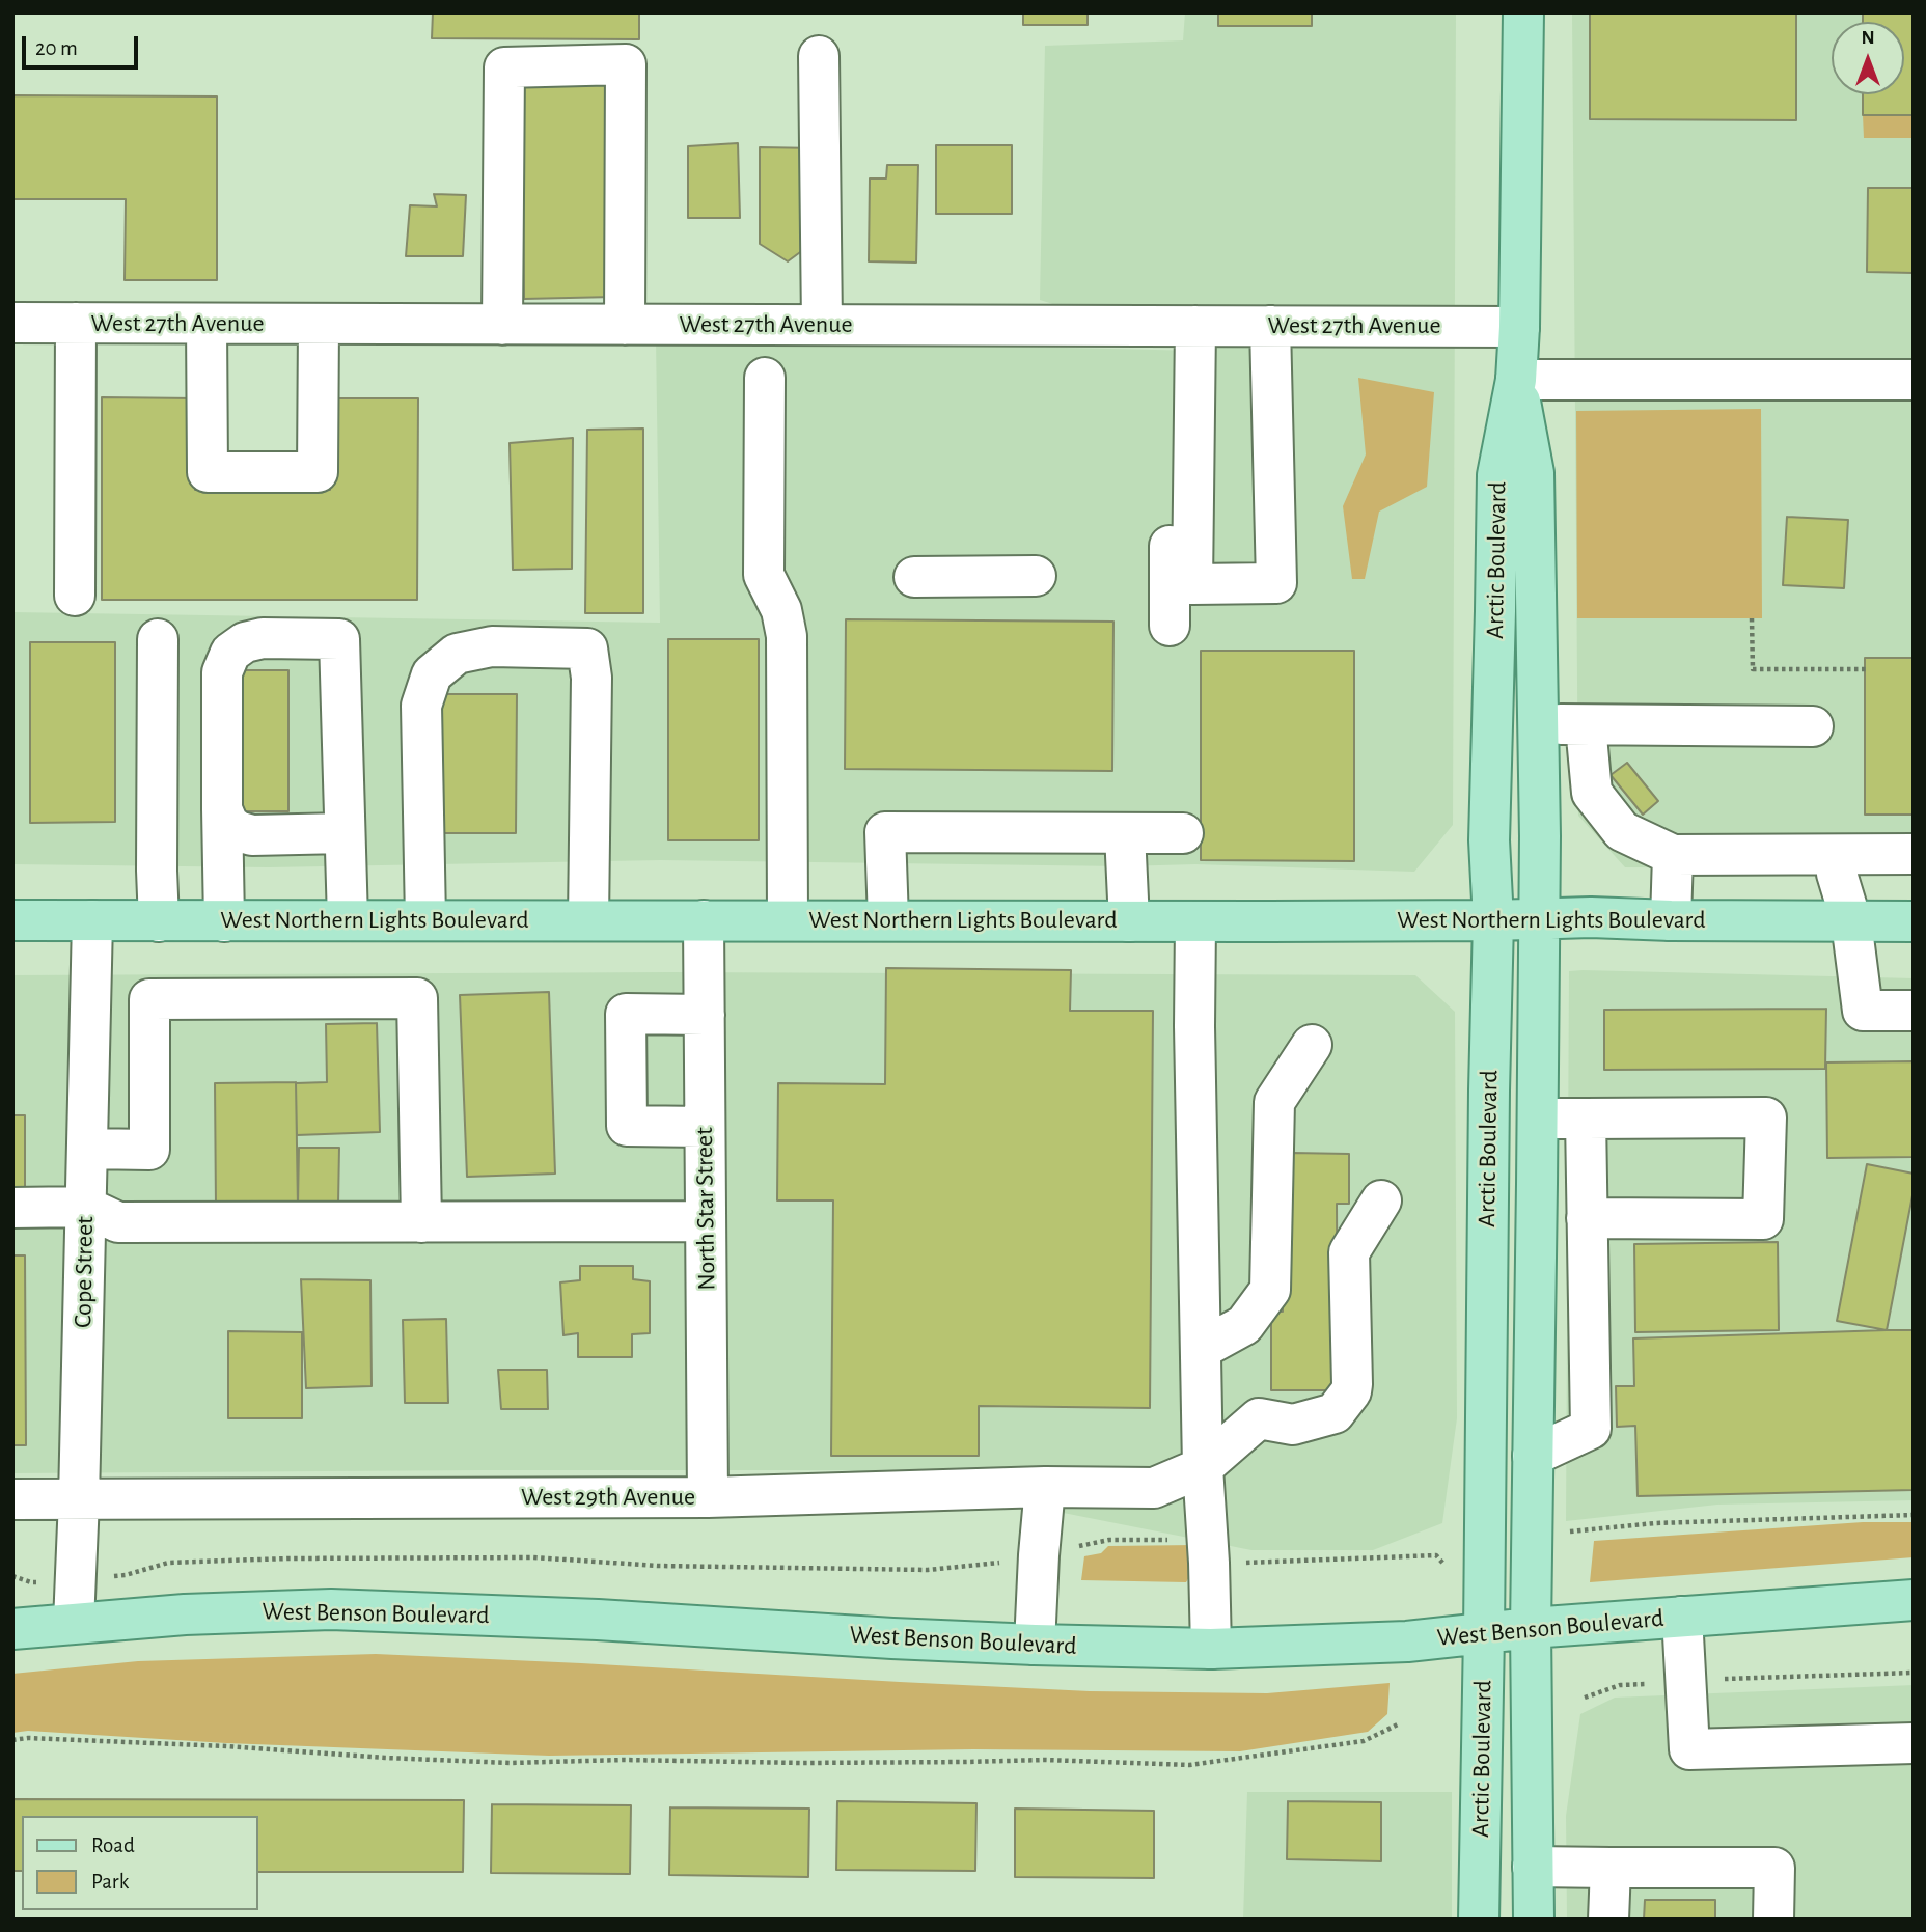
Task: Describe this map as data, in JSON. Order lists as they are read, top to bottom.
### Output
{
  "streets": {
    "main road": ["Arctic Boulevard", "West Northern Lights Boulevard", "West Benson Boulevard"],
    "street": [
      "West 27th Avenue",
      "North Star Street",
      "Cope Street",
      "West 29th Avenue"
    ]
  },
  "crossings": [
    ["West 27th Avenue", "Arctic Boulevard"],
    ["Arctic Boulevard", "West Northern Lights Boulevard"],
    ["Arctic Boulevard", "West Benson Boulevard"],
    ["West Northern Lights Boulevard", "North Star Street"],
    ["West Northern Lights Boulevard", "Cope Street"],
    ["North Star Street", "West 29th Avenue"],
    ["Cope Street", "West 29th Avenue"],
    ["Cope Street", "West Benson Boulevard"]
  ],
  "legend": ["Road", "Park"],
  "scale_bar": "20 m",
  "north": "top"
}
